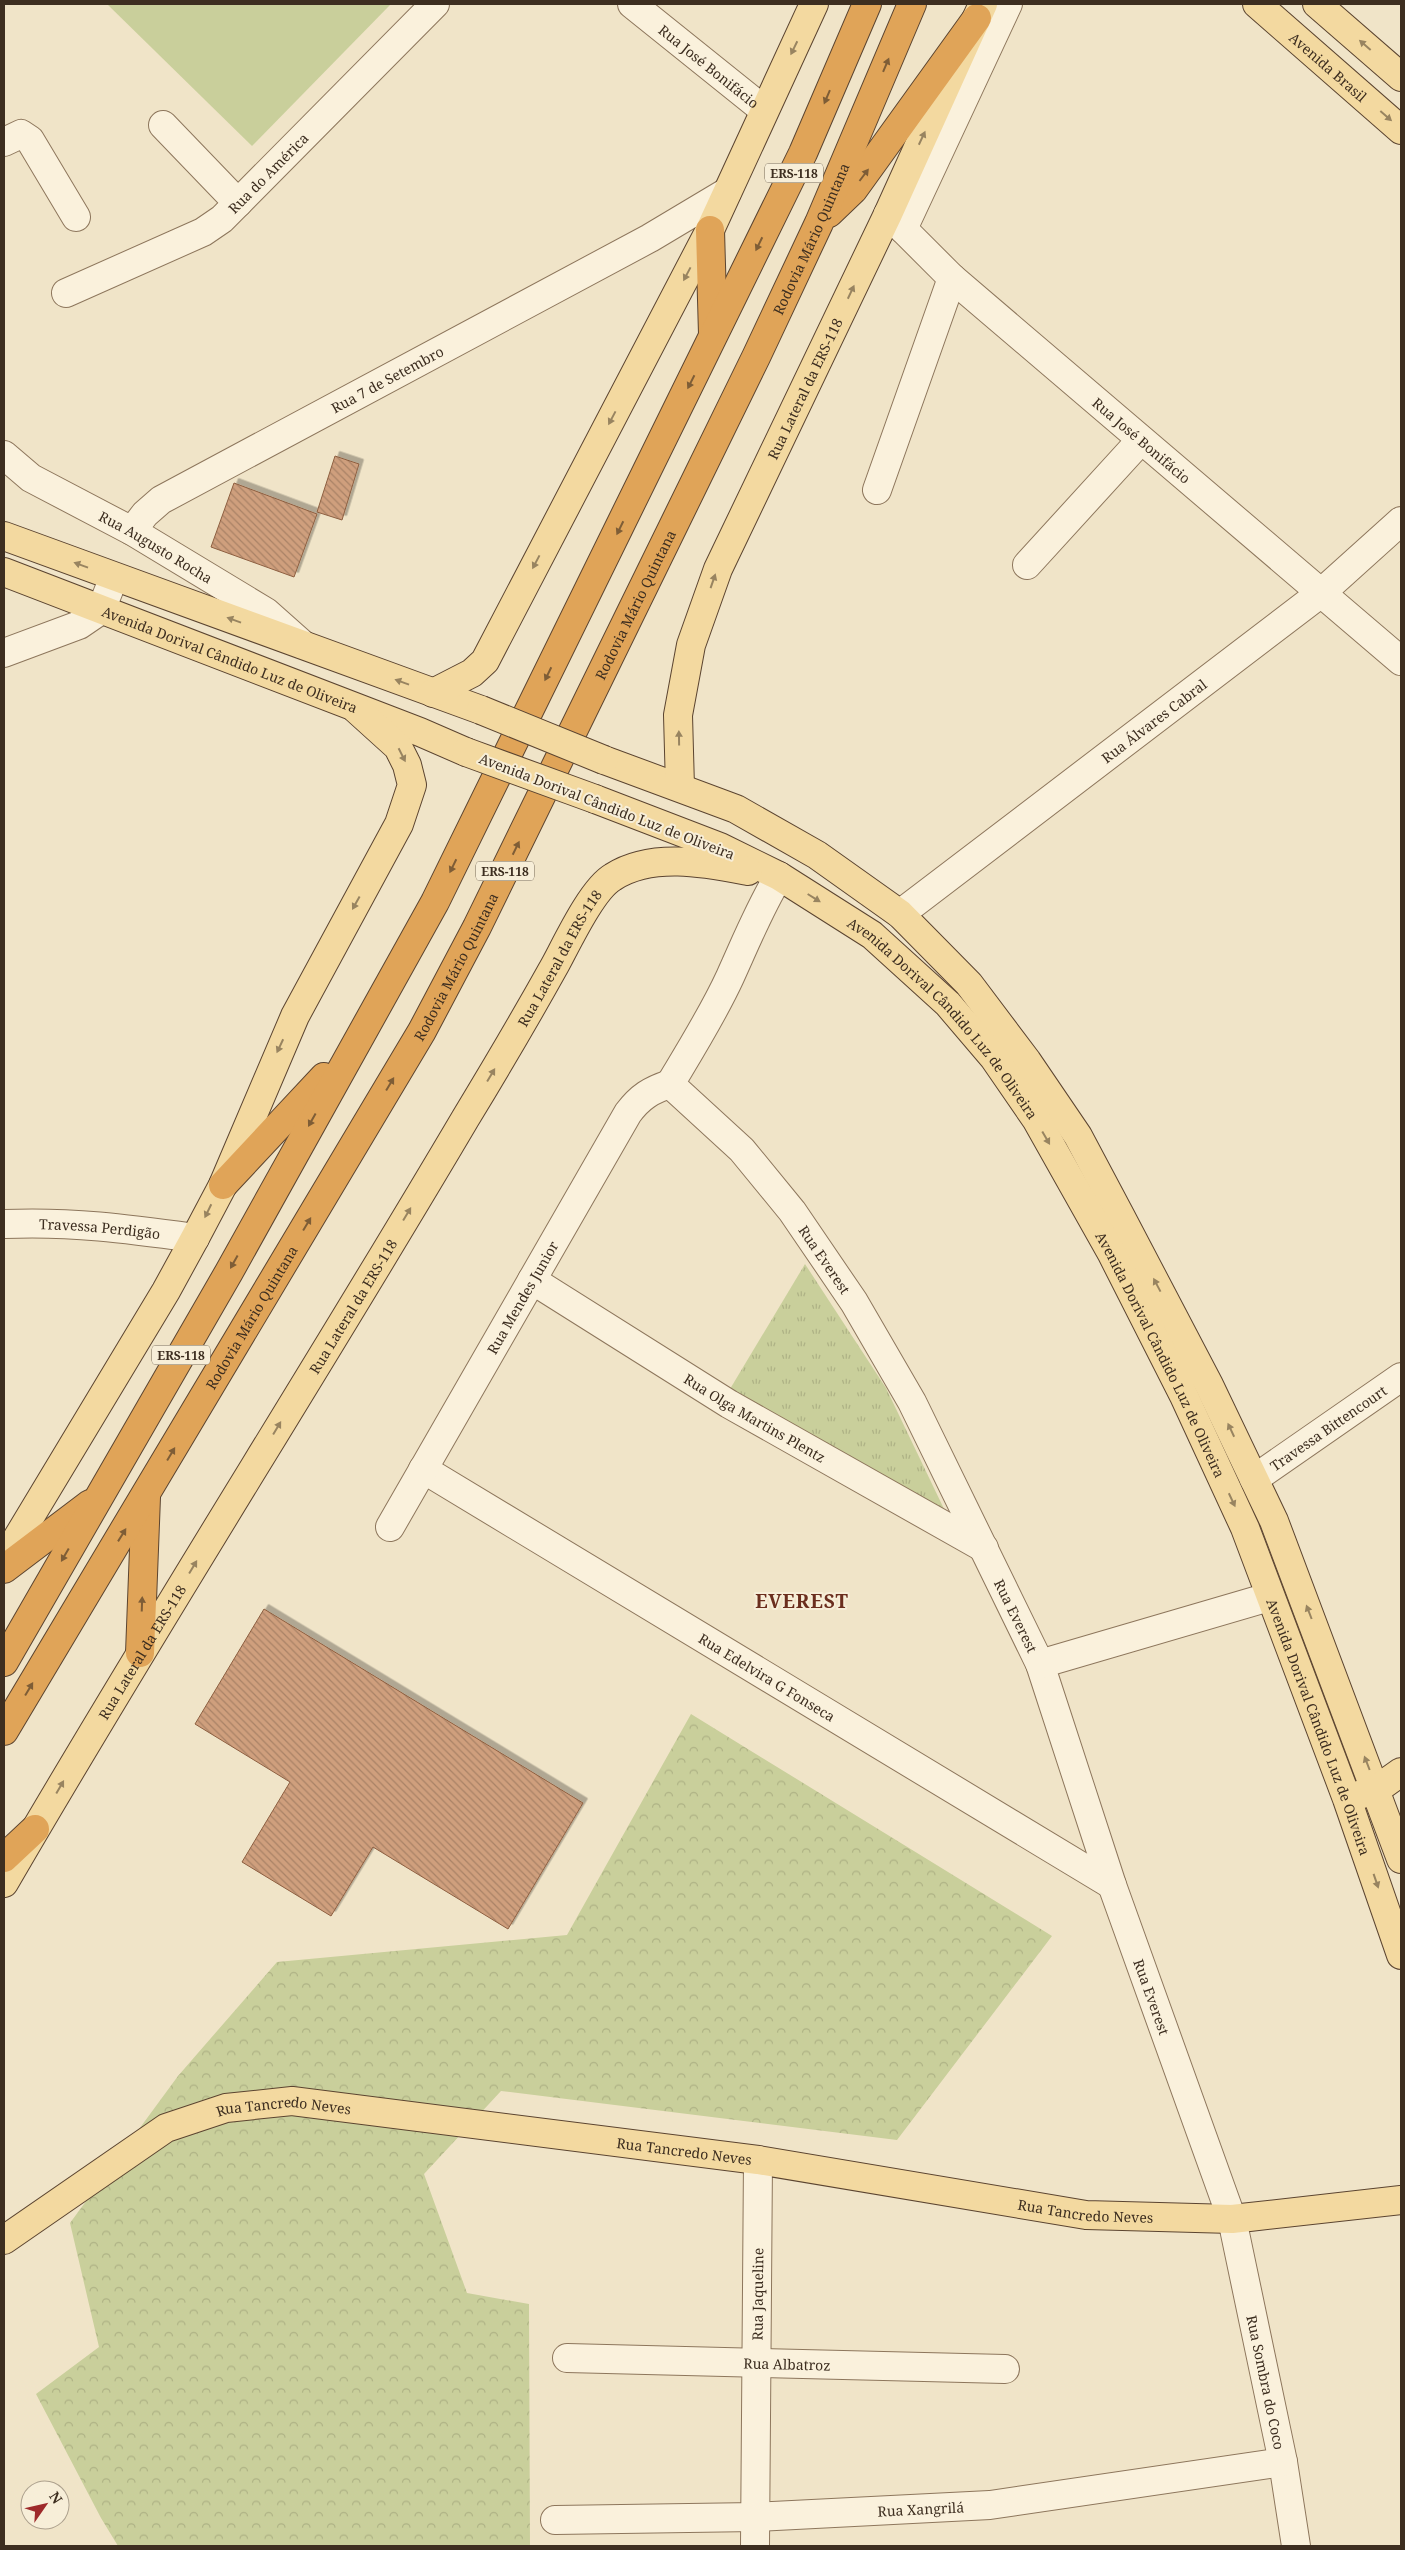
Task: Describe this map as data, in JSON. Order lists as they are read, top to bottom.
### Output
{
  "streets": {
    "highway": ["ERS-118", "Rodovia Mário Quintana"],
    "main road": [
      "Avenida Brasil",
      "Rua Lateral da ERS-118",
      "Avenida Dorival Cândido Luz de Oliveira",
      "Rua Tancredo Neves"
    ],
    "street": [
      "Rua José Bonifácio",
      "Rua do América",
      "Rua 7 de Setembro",
      "Rua Augusto Rocha",
      "Rua Álvares Cabral",
      "Travessa Perdigão",
      "Rua Everest",
      "Rua Mendes Junior",
      "Rua Olga Martins Plentz",
      "Travessa Bittencourt",
      "Rua Edelvira G Fonseca",
      "Rua Jaqueline",
      "Rua Albatroz",
      "Rua Sombra do Coco",
      "Rua Xangrilá"
    ]
  },
  "crossings": [
    ["Rua José Bonifácio", "Rua Lateral da ERS-118"],
    ["Rua José Bonifácio", "Rua Álvares Cabral"],
    ["Rua 7 de Setembro", "Rua Augusto Rocha"],
    ["Rua Lateral da ERS-118", "Avenida Dorival Cândido Luz de Oliveira"],
    ["Rua Augusto Rocha", "Avenida Dorival Cândido Luz de Oliveira"],
    ["Avenida Dorival Cândido Luz de Oliveira", "Rua Álvares Cabral"],
    ["Avenida Dorival Cândido Luz de Oliveira", "Travessa Bittencourt"],
    ["Rua Everest", "Rua Mendes Junior"],
    ["Rua Everest", "Rua Olga Martins Plentz"],
    ["Rua Everest", "Rua Edelvira G Fonseca"],
    ["Rua Everest", "Rua Tancredo Neves"],
    ["Rua Everest", "Rua Sombra do Coco"],
    ["Rua Mendes Junior", "Rua Olga Martins Plentz"],
    ["Rua Mendes Junior", "Rua Edelvira G Fonseca"],
    ["Rua Tancredo Neves", "Rua Jaqueline"],
    ["Rua Tancredo Neves", "Rua Sombra do Coco"],
    ["Rua Jaqueline", "Rua Albatroz"],
    ["Rua Jaqueline", "Rua Xangrilá"],
    ["Rua Sombra do Coco", "Rua Xangrilá"]
  ],
  "districts": ["EVEREST"],
  "north": "top right"
}
